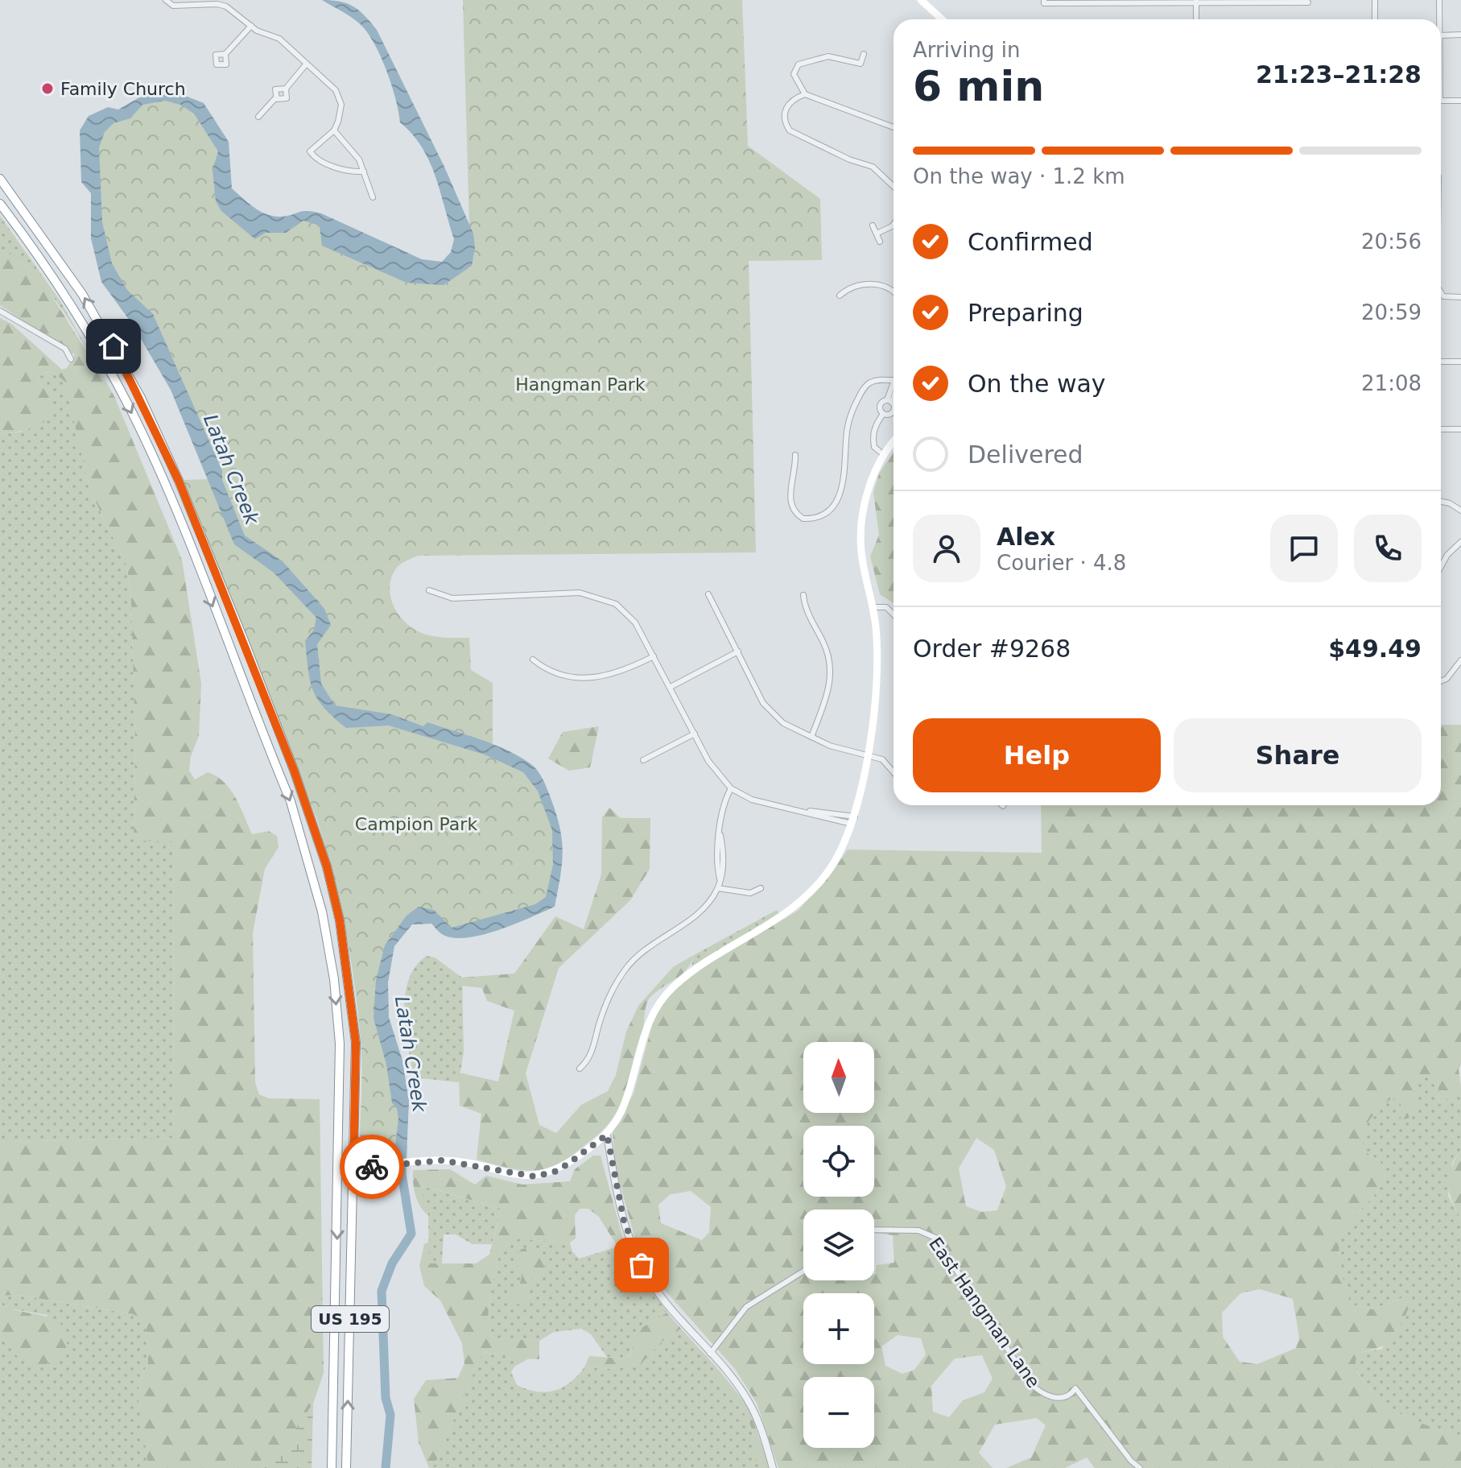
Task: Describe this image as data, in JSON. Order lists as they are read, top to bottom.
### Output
{
  "streets": {
    "highway": ["US 195"],
    "street": ["East Hangman Lane"]
  },
  "water": ["Latah Creek"],
  "parks": ["Hangman Park", "Campion Park"],
  "places": ["Family Church"],
  "north": "top",
  "page": {
    "heading": ["6 min", "Arriving in", "21:23–21:28"],
    "panel": [
      "Alex",
      "Courier · 4.8",
      "Order #9268",
      "$49.49"
    ],
    "bar": "On the way · 1.2 km",
    "list": [
      ["Confirmed", "20:56"],
      ["Preparing", "20:59"],
      ["On the way", "21:08"],
      "Delivered"
    ],
    "buttons": ["Help", "Share"],
    "map_buttons": ["+", "−"]
  }
}
